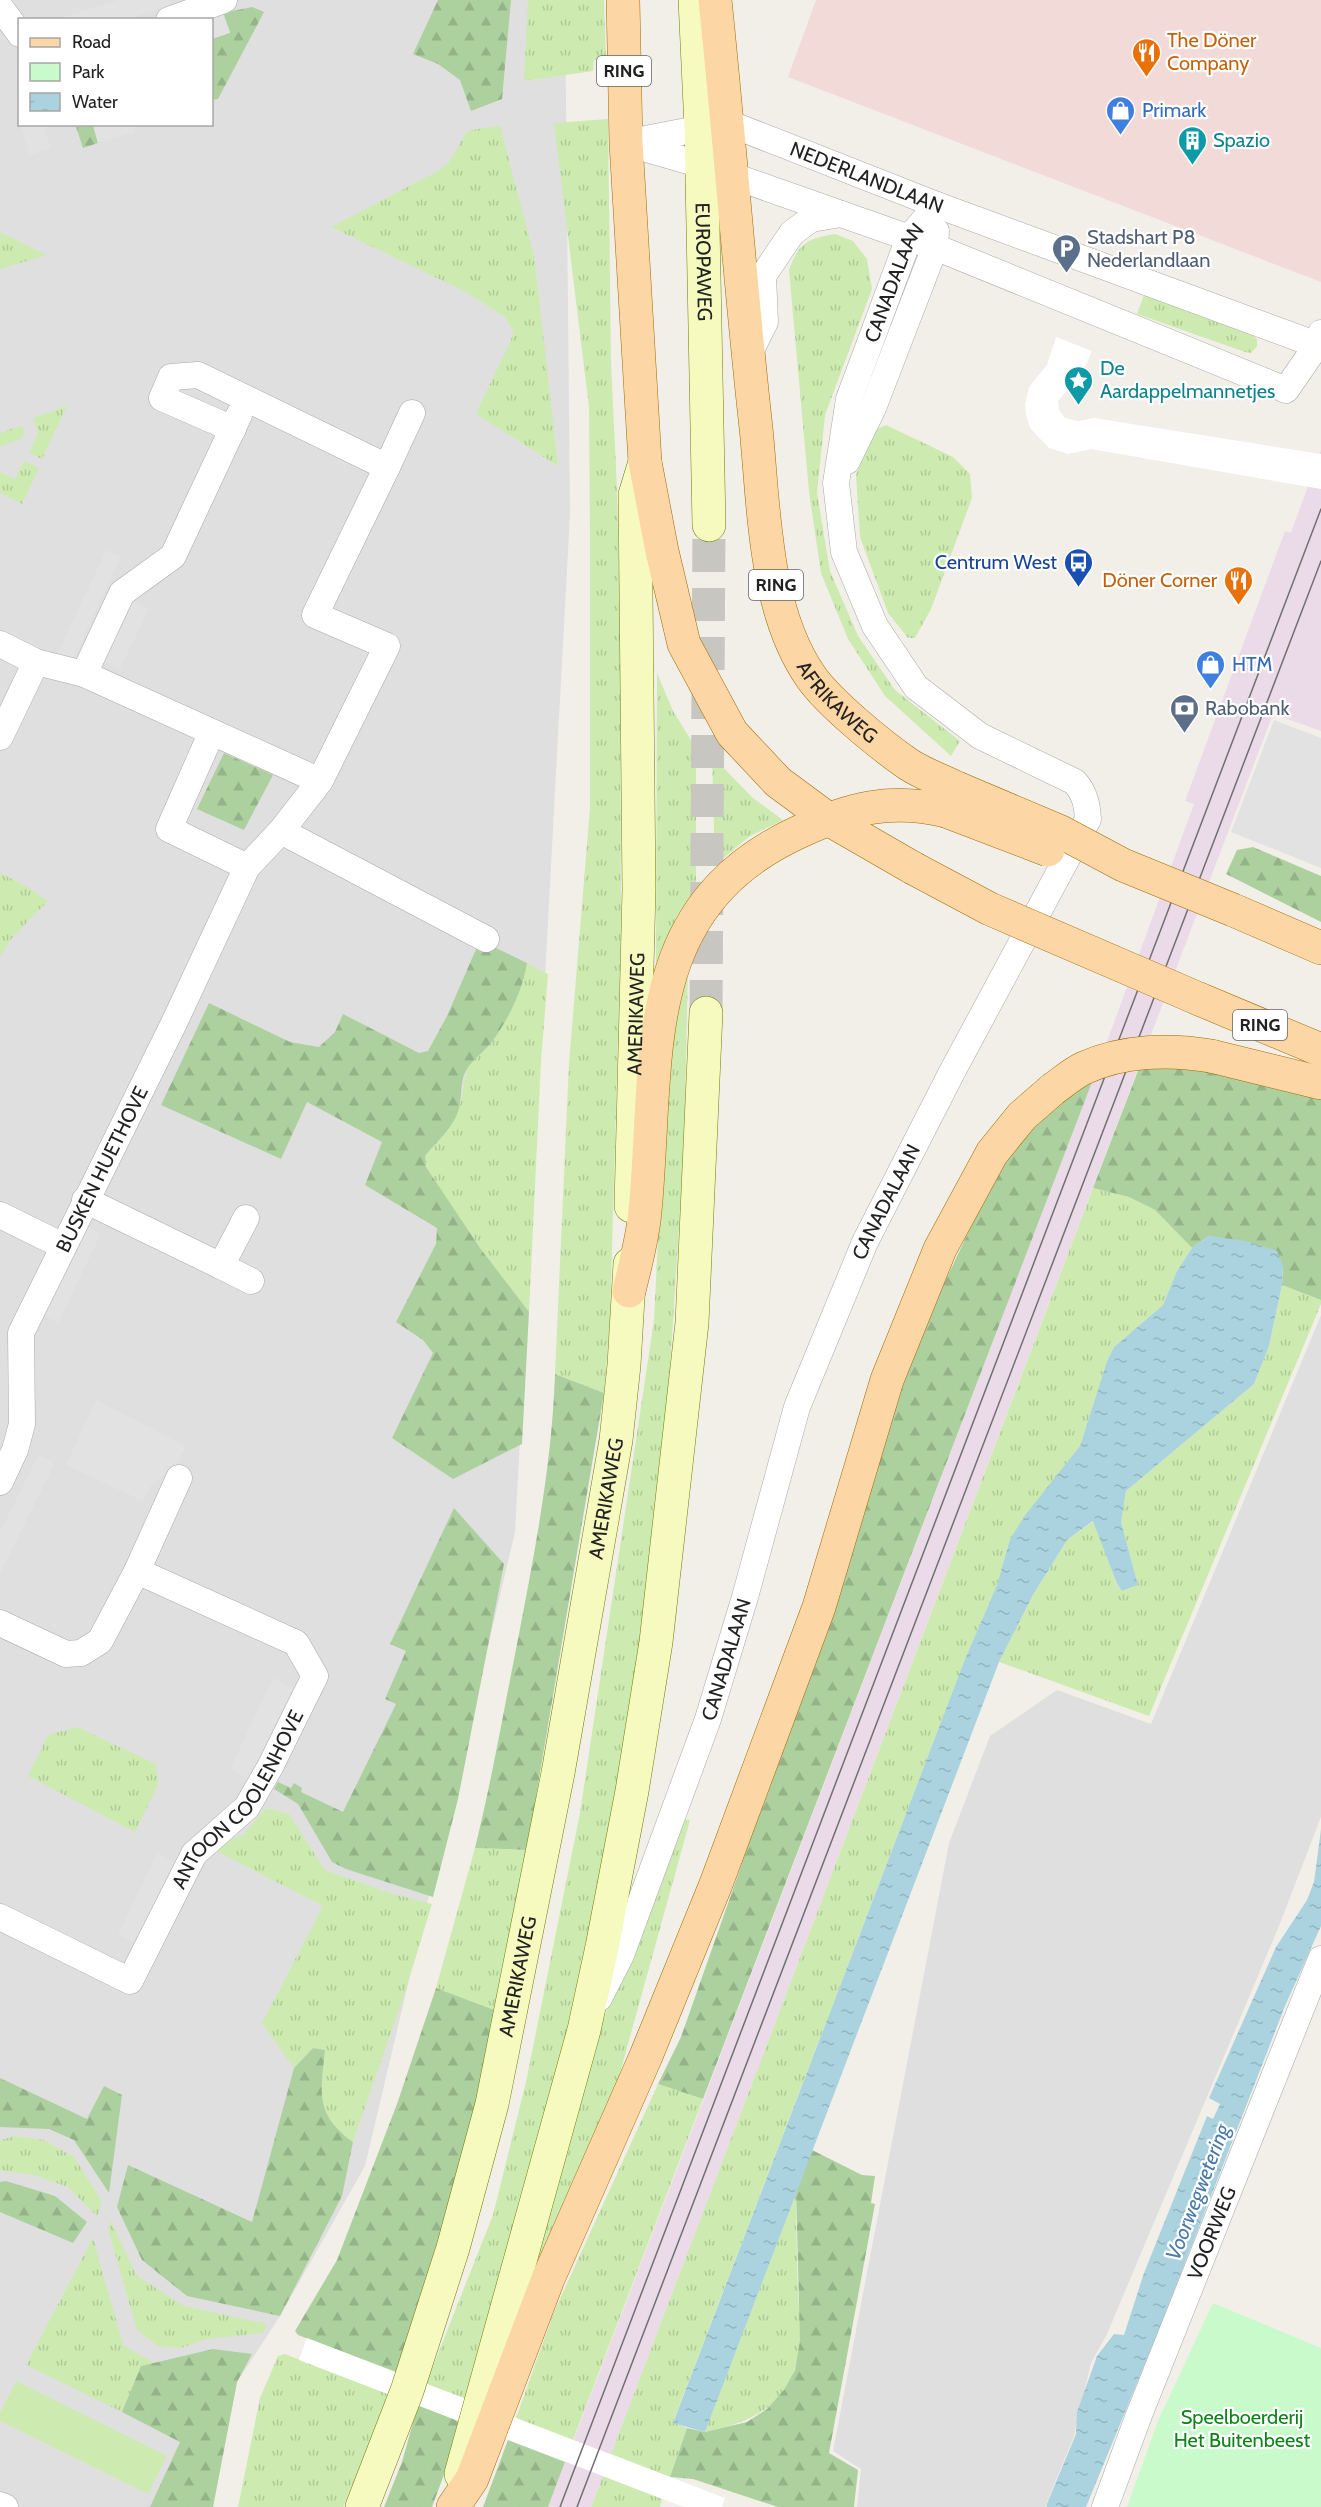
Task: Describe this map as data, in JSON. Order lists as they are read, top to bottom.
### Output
{
  "streets": {
    "main road": [
      "RING",
      "EUROPAWEG",
      "AFRIKAWEG",
      "AMERIKAWEG"
    ],
    "street": [
      "NEDERLANDLAAN",
      "CANADALAAN",
      "BUSKEN HUETHOVE",
      "ANTOON COOLENHOVE",
      "VOORWEG"
    ]
  },
  "crossings": [
    ["RING", "NEDERLANDLAAN"],
    ["RING", "AMERIKAWEG"],
    ["NEDERLANDLAAN", "EUROPAWEG"],
    ["NEDERLANDLAAN", "CANADALAAN"],
    ["NEDERLANDLAAN", "AFRIKAWEG"],
    ["EUROPAWEG", "AFRIKAWEG"]
  ],
  "water": ["Voorwegwetering"],
  "parks": ["Speelboerderij Het Buitenbeest"],
  "places": {
    "restaurant": ["The Döner Company", "Döner Corner"],
    "shop": ["Primark", "HTM"],
    "building": ["Spazio"],
    "parking": ["Stadshart P8 Nederlandlaan"],
    "place": ["De Aardappelmannetjes"],
    "bus stop": ["Centrum West"],
    "bank": ["Rabobank"]
  },
  "legend": ["Road", "Park", "Water"]
}
